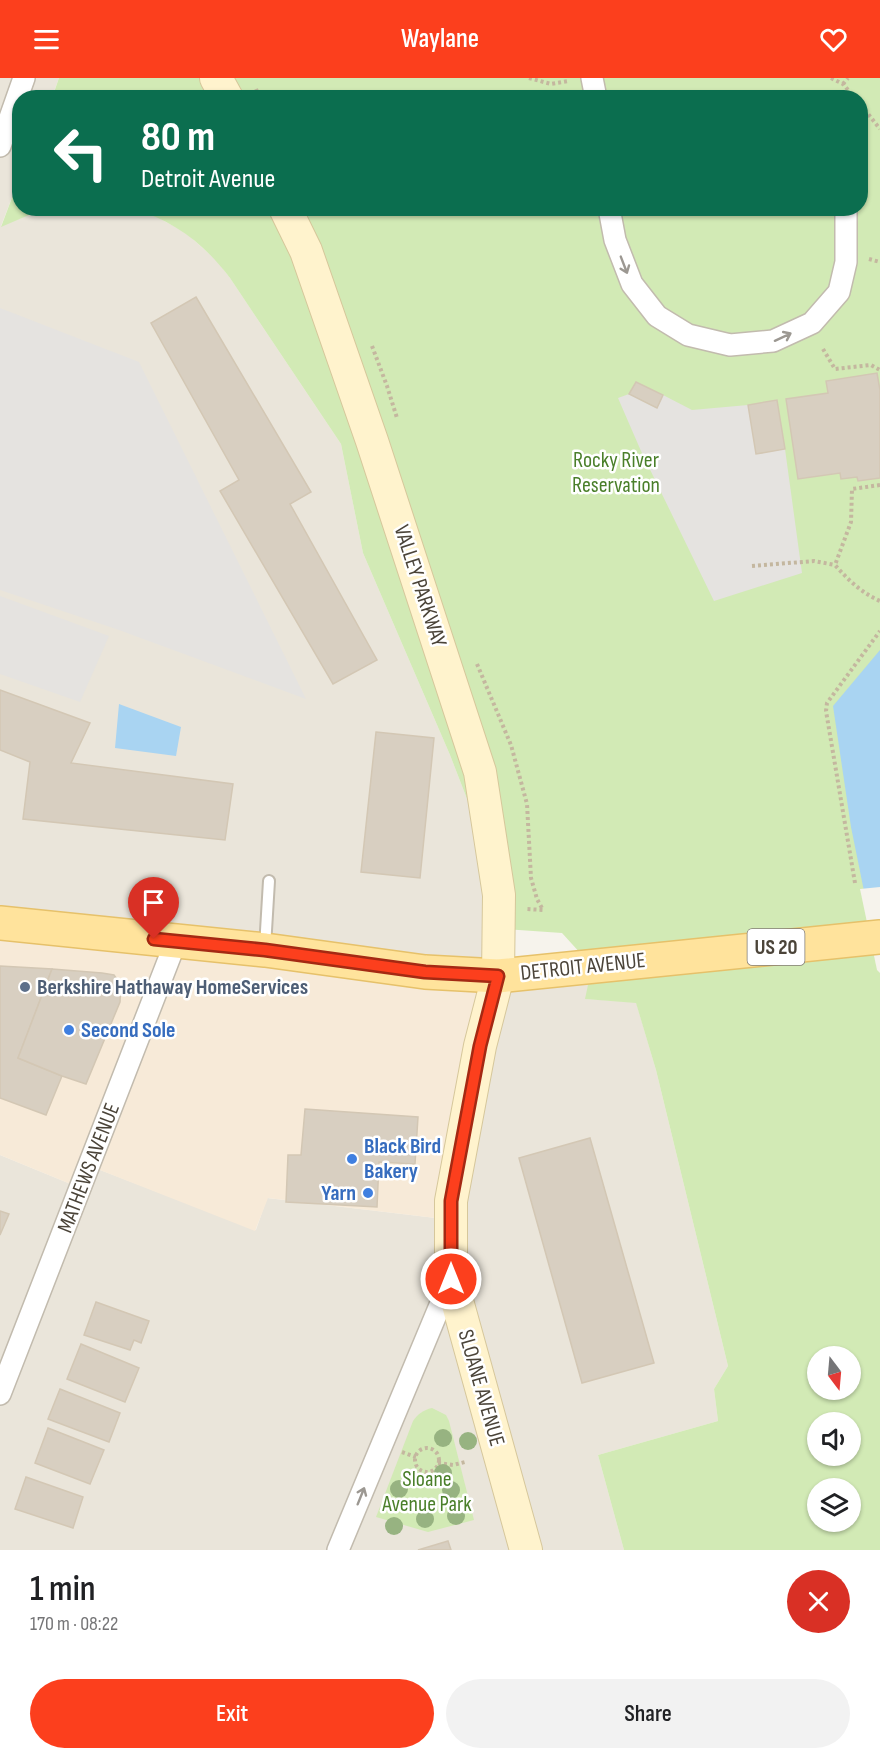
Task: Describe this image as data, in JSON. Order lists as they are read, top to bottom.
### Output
{
  "streets": {
    "main road": ["US 20", "DETROIT AVENUE"],
    "street": ["VALLEY PARKWAY", "MATHEWS AVENUE", "SLOANE AVENUE"]
  },
  "crossings": [
    ["VALLEY PARKWAY", "DETROIT AVENUE"],
    ["VALLEY PARKWAY", "SLOANE AVENUE"],
    ["DETROIT AVENUE", "MATHEWS AVENUE"],
    ["DETROIT AVENUE", "SLOANE AVENUE"]
  ],
  "parks": ["Rocky River Reservation", "Sloane Avenue Park"],
  "places": [
    "Berkshire Hathaway HomeServices",
    "Second Sole",
    "Black Bird Bakery",
    "Yarn"
  ],
  "north": "bottom",
  "page": {
    "header": "Waylane",
    "turn": ["80 m", "Detroit Avenue"],
    "heading": ["1 min", "170 m · 08:22"],
    "buttons": ["Exit", "Share"]
  }
}
